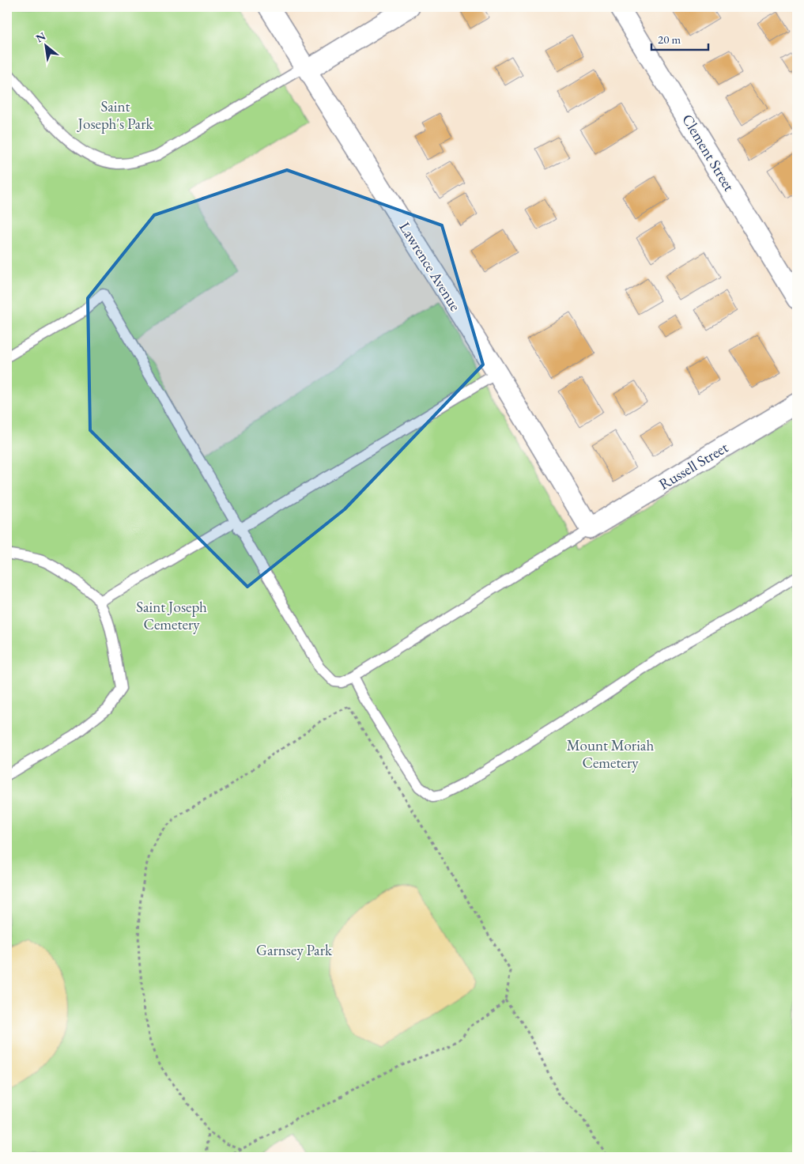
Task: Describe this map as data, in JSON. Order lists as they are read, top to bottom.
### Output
{
  "streets": {
    "street": ["Clement Street", "Lawrence Avenue", "Russell Street"]
  },
  "crossings": [
    ["Lawrence Avenue", "Russell Street"]
  ],
  "parks": [
    "Saint Joseph's Park",
    "Saint Joseph Cemetery",
    "Mount Moriah Cemetery",
    "Garnsey Park"
  ],
  "scale_bar": "20 m",
  "north": "top left"
}
